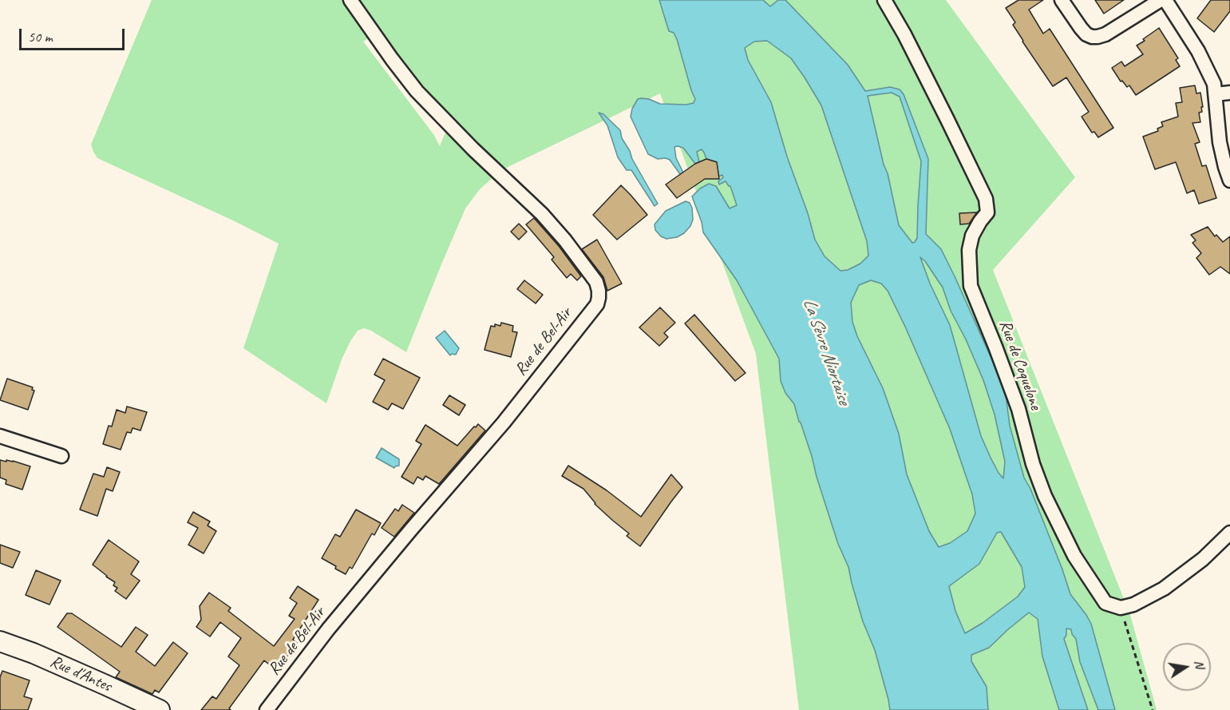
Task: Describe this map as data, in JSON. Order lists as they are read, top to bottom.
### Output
{
  "streets": {
    "street": ["Rue de Bel-Air", "Rue de Coquelone", "Rue d'Antes"]
  },
  "water": ["La Sèvre Niortaise"],
  "scale_bar": "50 m",
  "north": "right"
}
